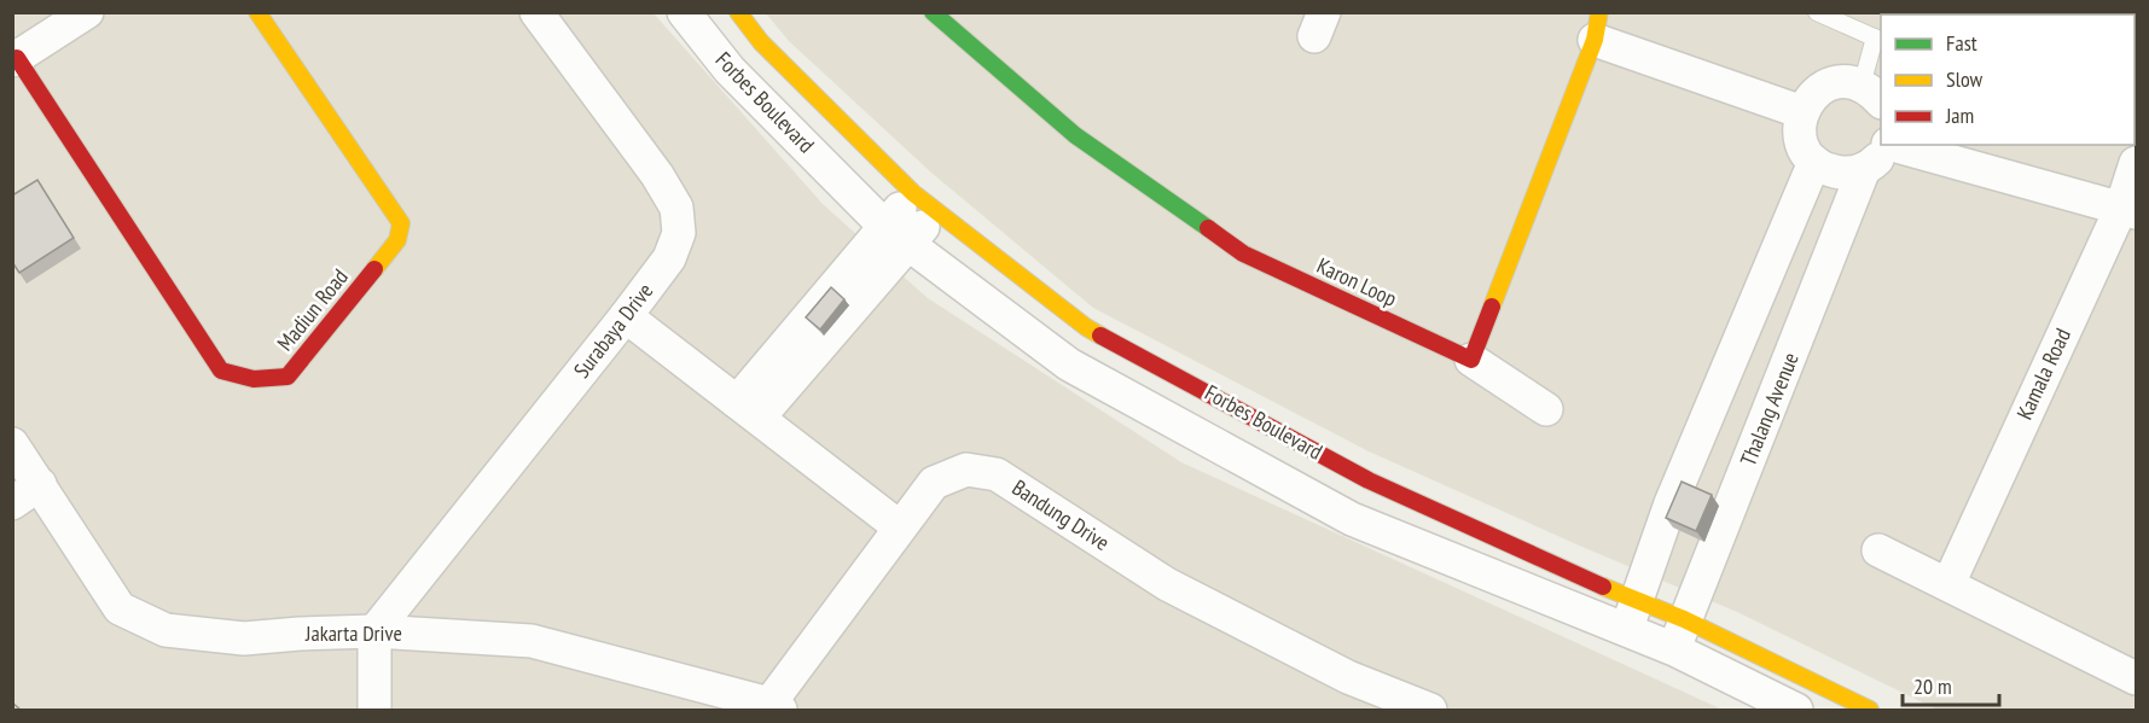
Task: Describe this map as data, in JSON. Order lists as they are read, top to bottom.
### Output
{
  "streets": {
    "street": [
      "Forbes Boulevard",
      "Karon Loop",
      "Madiun Road",
      "Surabaya Drive",
      "Kamala Road",
      "Thalang Avenue",
      "Bandung Drive",
      "Jakarta Drive"
    ]
  },
  "crossings": [
    ["Forbes Boulevard", "Thalang Avenue"],
    ["Surabaya Drive", "Jakarta Drive"],
    ["Bandung Drive", "Jakarta Drive"]
  ],
  "legend": ["Fast", "Slow", "Jam"],
  "scale_bar": "20 m"
}
